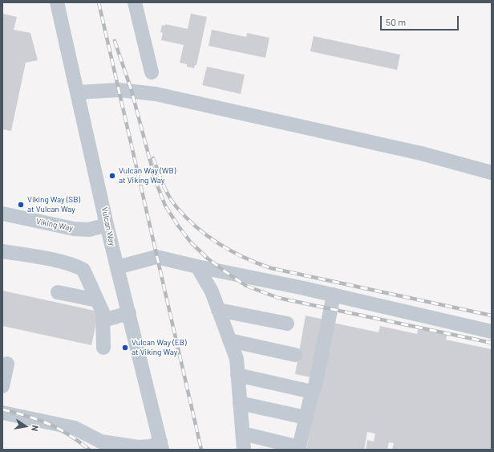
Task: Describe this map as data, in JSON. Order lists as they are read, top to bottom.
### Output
{
  "streets": {
    "street": ["Viking Way", "Vulcan Way"]
  },
  "crossings": [
    ["Viking Way", "Vulcan Way"]
  ],
  "places": ["Vulcan Way (WB) at Viking Way", "Viking Way (SB) at Vulcan Way", "Vulcan Way (EB) at Viking Way"],
  "scale_bar": "50 m",
  "north": "right"
}
